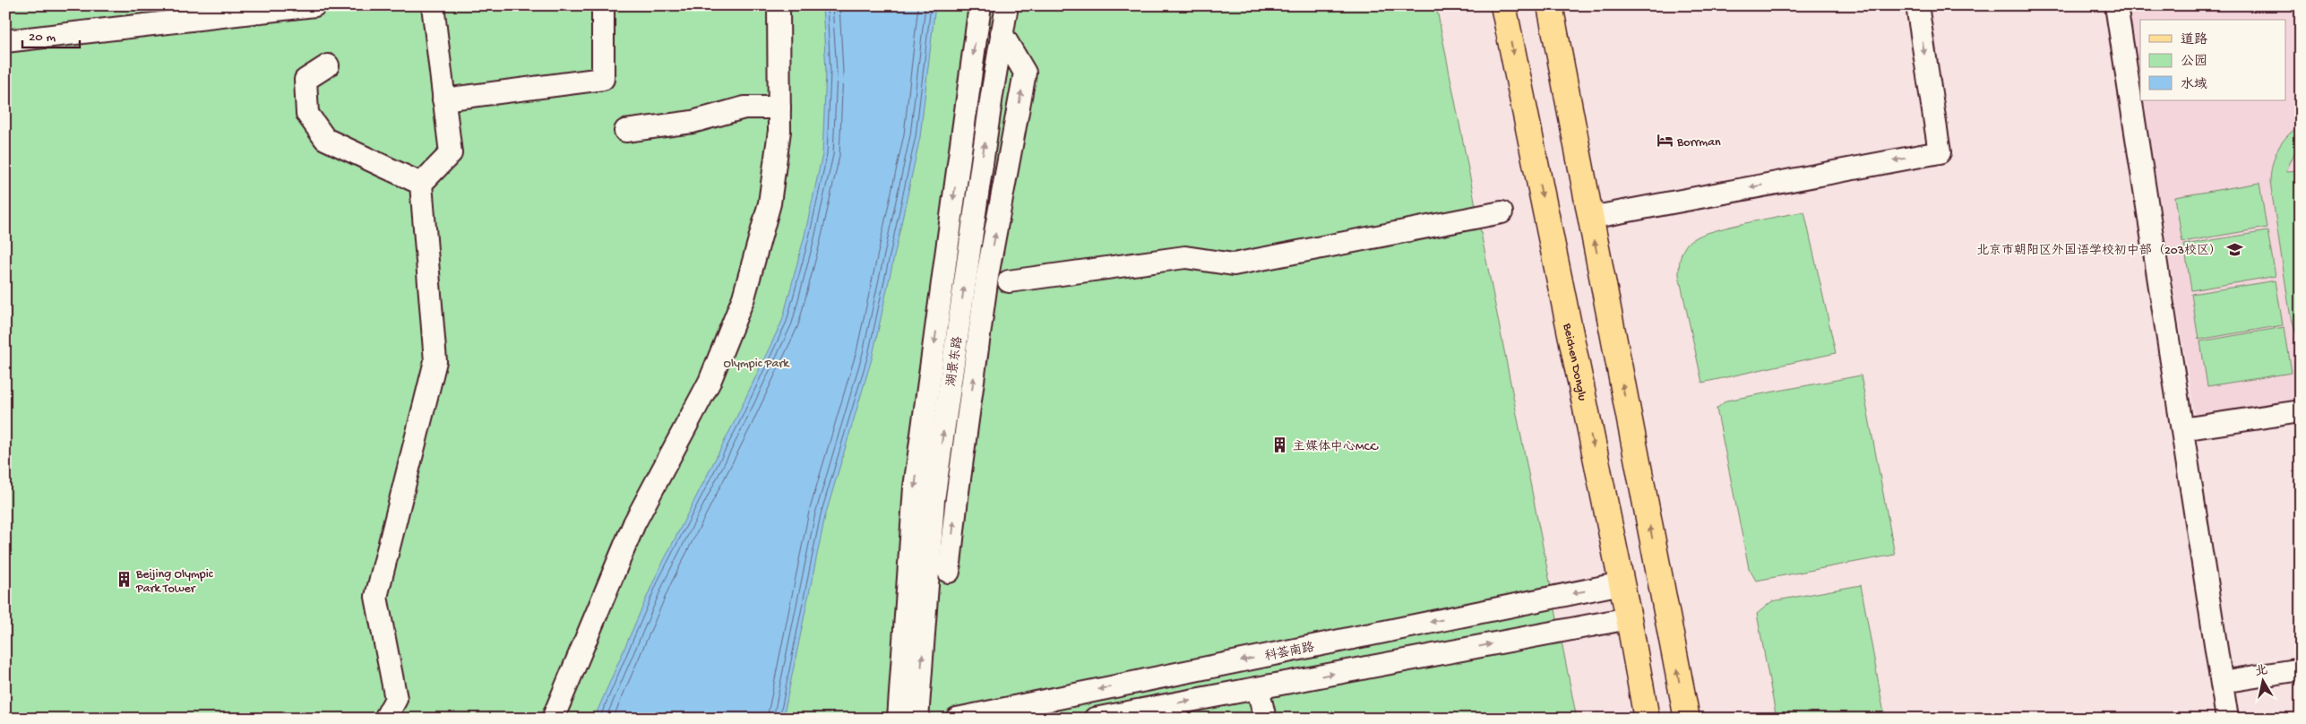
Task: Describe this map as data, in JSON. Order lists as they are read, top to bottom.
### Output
{
  "streets": {
    "main road": ["Beichen Donglu"],
    "street": ["湖景东路", "科荟南路"]
  },
  "crossings": [
    ["Beichen Donglu", "科荟南路"]
  ],
  "parks": ["Olympic Park"],
  "places": {
    "hotel": ["Borrman"],
    "school or university": ["北京市朝阳区外国语学校初中部（203校区）"],
    "building": ["主媒体中心MCC", "Beijing Olympic Park Tower"]
  },
  "legend": ["道路", "公园", "水域"],
  "scale_bar": "20 m",
  "north": "top"
}
